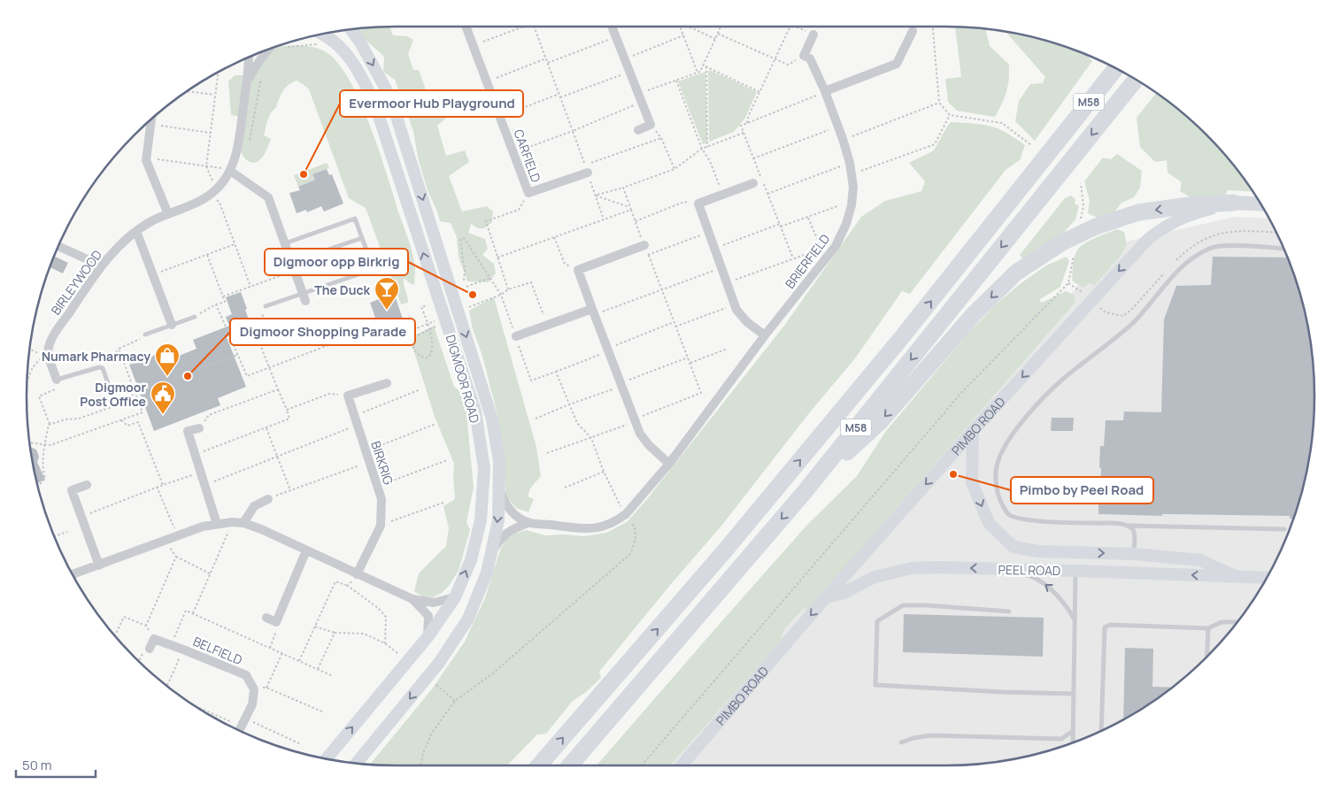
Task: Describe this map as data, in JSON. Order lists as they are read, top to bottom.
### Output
{
  "streets": {
    "highway": ["M58"],
    "main road": ["PIMBO ROAD"],
    "street": [
      "CARFIELD",
      "BRIERFIELD",
      "BIRLEYWOOD",
      "DIGMOOR ROAD",
      "BIRKRIG",
      "PEEL ROAD",
      "BELFIELD"
    ]
  },
  "crossings": [
    ["PIMBO ROAD", "PEEL ROAD"]
  ],
  "one_way": ["PIMBO ROAD"],
  "places": {
    "other": [
      "Evermoor Hub Playground",
      "Digmoor opp Birkrig",
      "Digmoor Shopping Parade",
      "Pimbo by Peel Road"
    ],
    "bar": ["The Duck"],
    "shop": ["Numark Pharmacy"],
    "public building": ["Digmoor Post Office"]
  },
  "scale_bar": "50 m"
}
